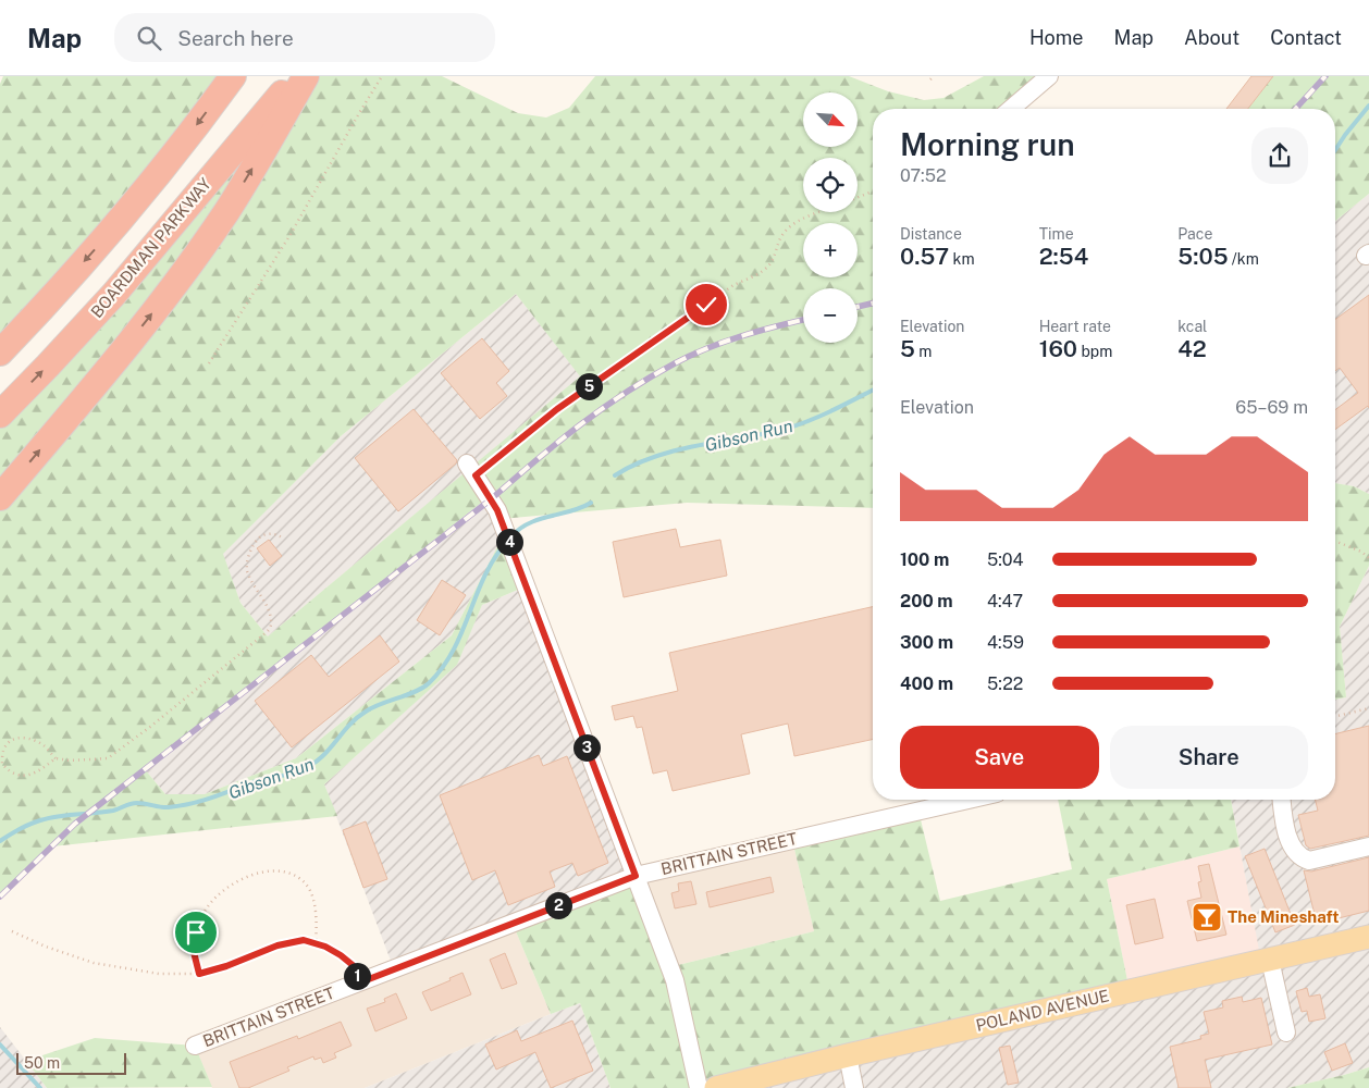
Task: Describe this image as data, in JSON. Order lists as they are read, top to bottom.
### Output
{
  "streets": {
    "highway": ["BOARDMAN PARKWAY"],
    "main road": ["POLAND AVENUE"],
    "street": ["BRITTAIN STREET"]
  },
  "water": ["Gibson Run"],
  "places": {
    "bar": ["The Mineshaft"]
  },
  "scale_bar": "50 m",
  "north": "bottom right",
  "page": {
    "header": "Map",
    "search": "Search here",
    "nav": [
      "Home",
      "Map",
      "About",
      "Contact"
    ],
    "map_buttons": ["+", "−"],
    "heading": ["Morning run", "07:52"],
    "stats": [
      ["Distance", "0.57 km"],
      ["Time", "2:54"],
      ["Pace", "5:05 /km"],
      ["Elevation", "5 m"],
      ["Heart rate", "160 bpm"],
      ["kcal", "42"]
    ],
    "pins": [
      "5",
      "4",
      "3",
      "2",
      "1"
    ],
    "chart": ["Elevation", "65–69 m"],
    "list": [
      {
        "name": "100 m",
        "note": "5:04"
      },
      {
        "name": "200 m",
        "note": "4:47"
      },
      {
        "name": "300 m",
        "note": "4:59"
      },
      {
        "name": "400 m",
        "note": "5:22"
      }
    ],
    "buttons": ["Save", "Share"],
    "scale": "50 m"
  }
}
